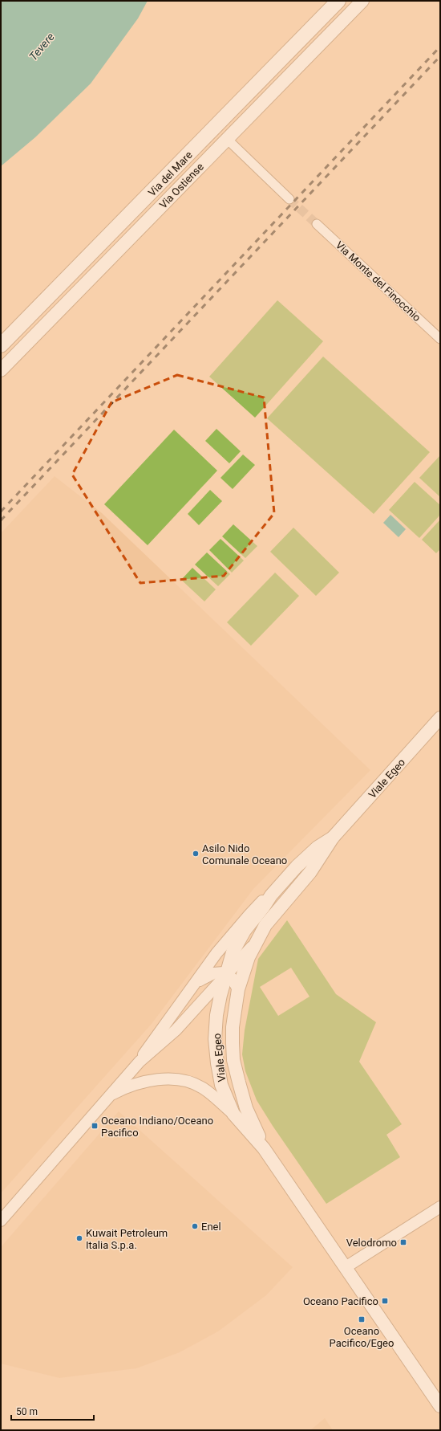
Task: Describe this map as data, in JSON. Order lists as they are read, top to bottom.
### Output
{
  "streets": {
    "main road": ["Via del Mare", "Via Ostiense", "Viale Egeo"],
    "street": ["Via Monte del Finocchio"]
  },
  "water": ["Tevere"],
  "places": {
    "other": ["Asilo Nido Comunale Oceano", "Enel", "Kuwait Petroleum Italia S.p.a."],
    "transit": [
      "Oceano Indiano/Oceano Pacifico",
      "Velodromo",
      "Oceano Pacifico",
      "Oceano Pacifico/Egeo"
    ]
  },
  "scale_bar": "50 m"
}
